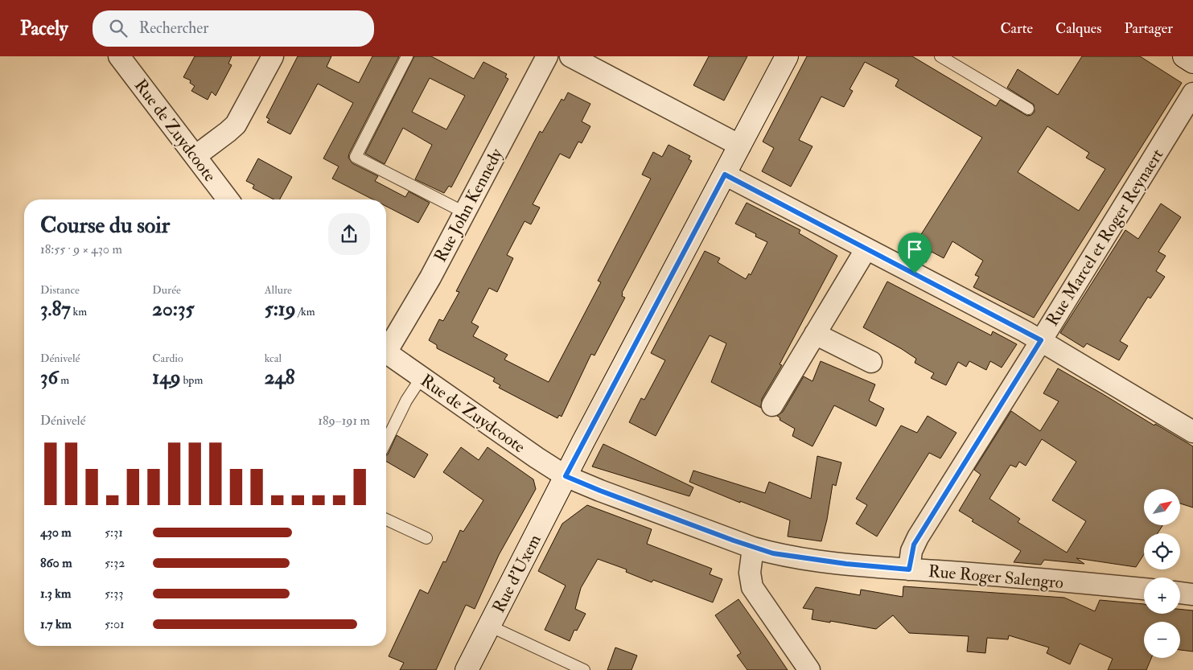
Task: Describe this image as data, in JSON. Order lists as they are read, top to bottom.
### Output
{
  "streets": {
    "main road": ["Rue d'Uxem"],
    "street": [
      "Rue de Zuydcoote",
      "Rue John Kennedy",
      "Rue Marcel et Roger Reynaert",
      "Rue Roger Salengro"
    ]
  },
  "crossings": [
    ["Rue de Zuydcoote", "Rue d'Uxem"],
    ["Rue de Zuydcoote", "Rue Roger Salengro"],
    ["Rue Marcel et Roger Reynaert", "Rue Roger Salengro"],
    ["Rue d'Uxem", "Rue Roger Salengro"]
  ],
  "north": "top right",
  "page": {
    "header": "Pacely",
    "search": "Rechercher",
    "nav": ["Carte", "Calques", "Partager"],
    "heading": ["Course du soir", "18:55 · 9 × 430 m"],
    "stats": [
      ["Distance", "3.87 km"],
      ["Durée", "20:35"],
      ["Allure", "5:19 /km"],
      ["Dénivelé", "36 m"],
      ["Cardio", "149 bpm"],
      ["kcal", "248"]
    ],
    "chart": ["Dénivelé", "189–191 m"],
    "map_buttons": ["+", "−"],
    "list": [
      {
        "name": "430 m",
        "note": "5:31"
      },
      {
        "name": "860 m",
        "note": "5:32"
      },
      {
        "name": "1.3 km",
        "note": "5:33"
      },
      {
        "name": "1.7 km",
        "note": "5:01"
      }
    ]
  }
}
